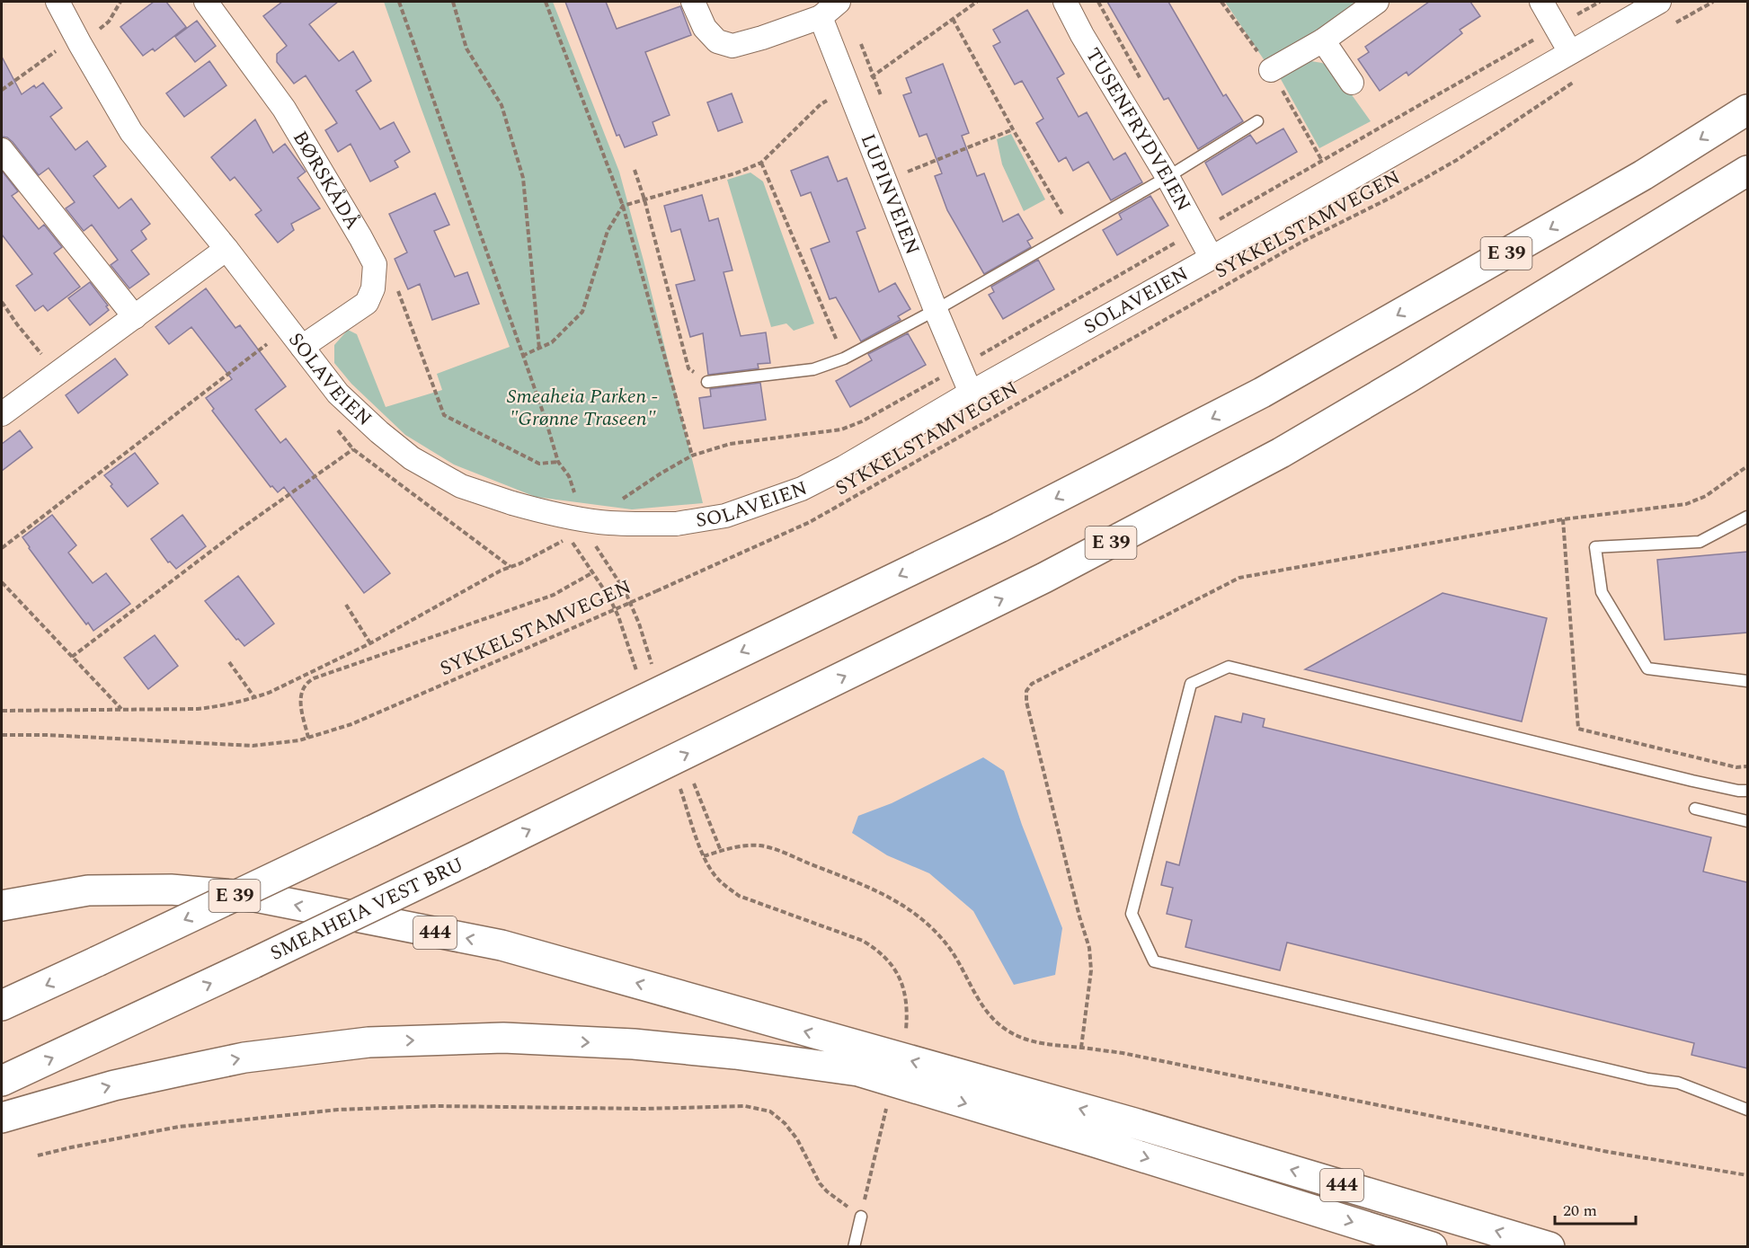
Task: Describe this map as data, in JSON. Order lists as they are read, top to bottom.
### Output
{
  "streets": {
    "highway": ["E 39", "SMEAHEIA VEST BRU", "444"],
    "street": [
      "TUSENFRYDVEIEN",
      "BØRSKÅDÅ",
      "LUPINVEIEN",
      "SOLAVEIEN"
    ],
    "path": ["SYKKELSTAMVEGEN"]
  },
  "crossings": [
    ["TUSENFRYDVEIEN", "SOLAVEIEN"],
    ["LUPINVEIEN", "SOLAVEIEN"]
  ],
  "parks": ["Smeaheia Parken - \"Grønne Traseen\""],
  "scale_bar": "20 m"
}
